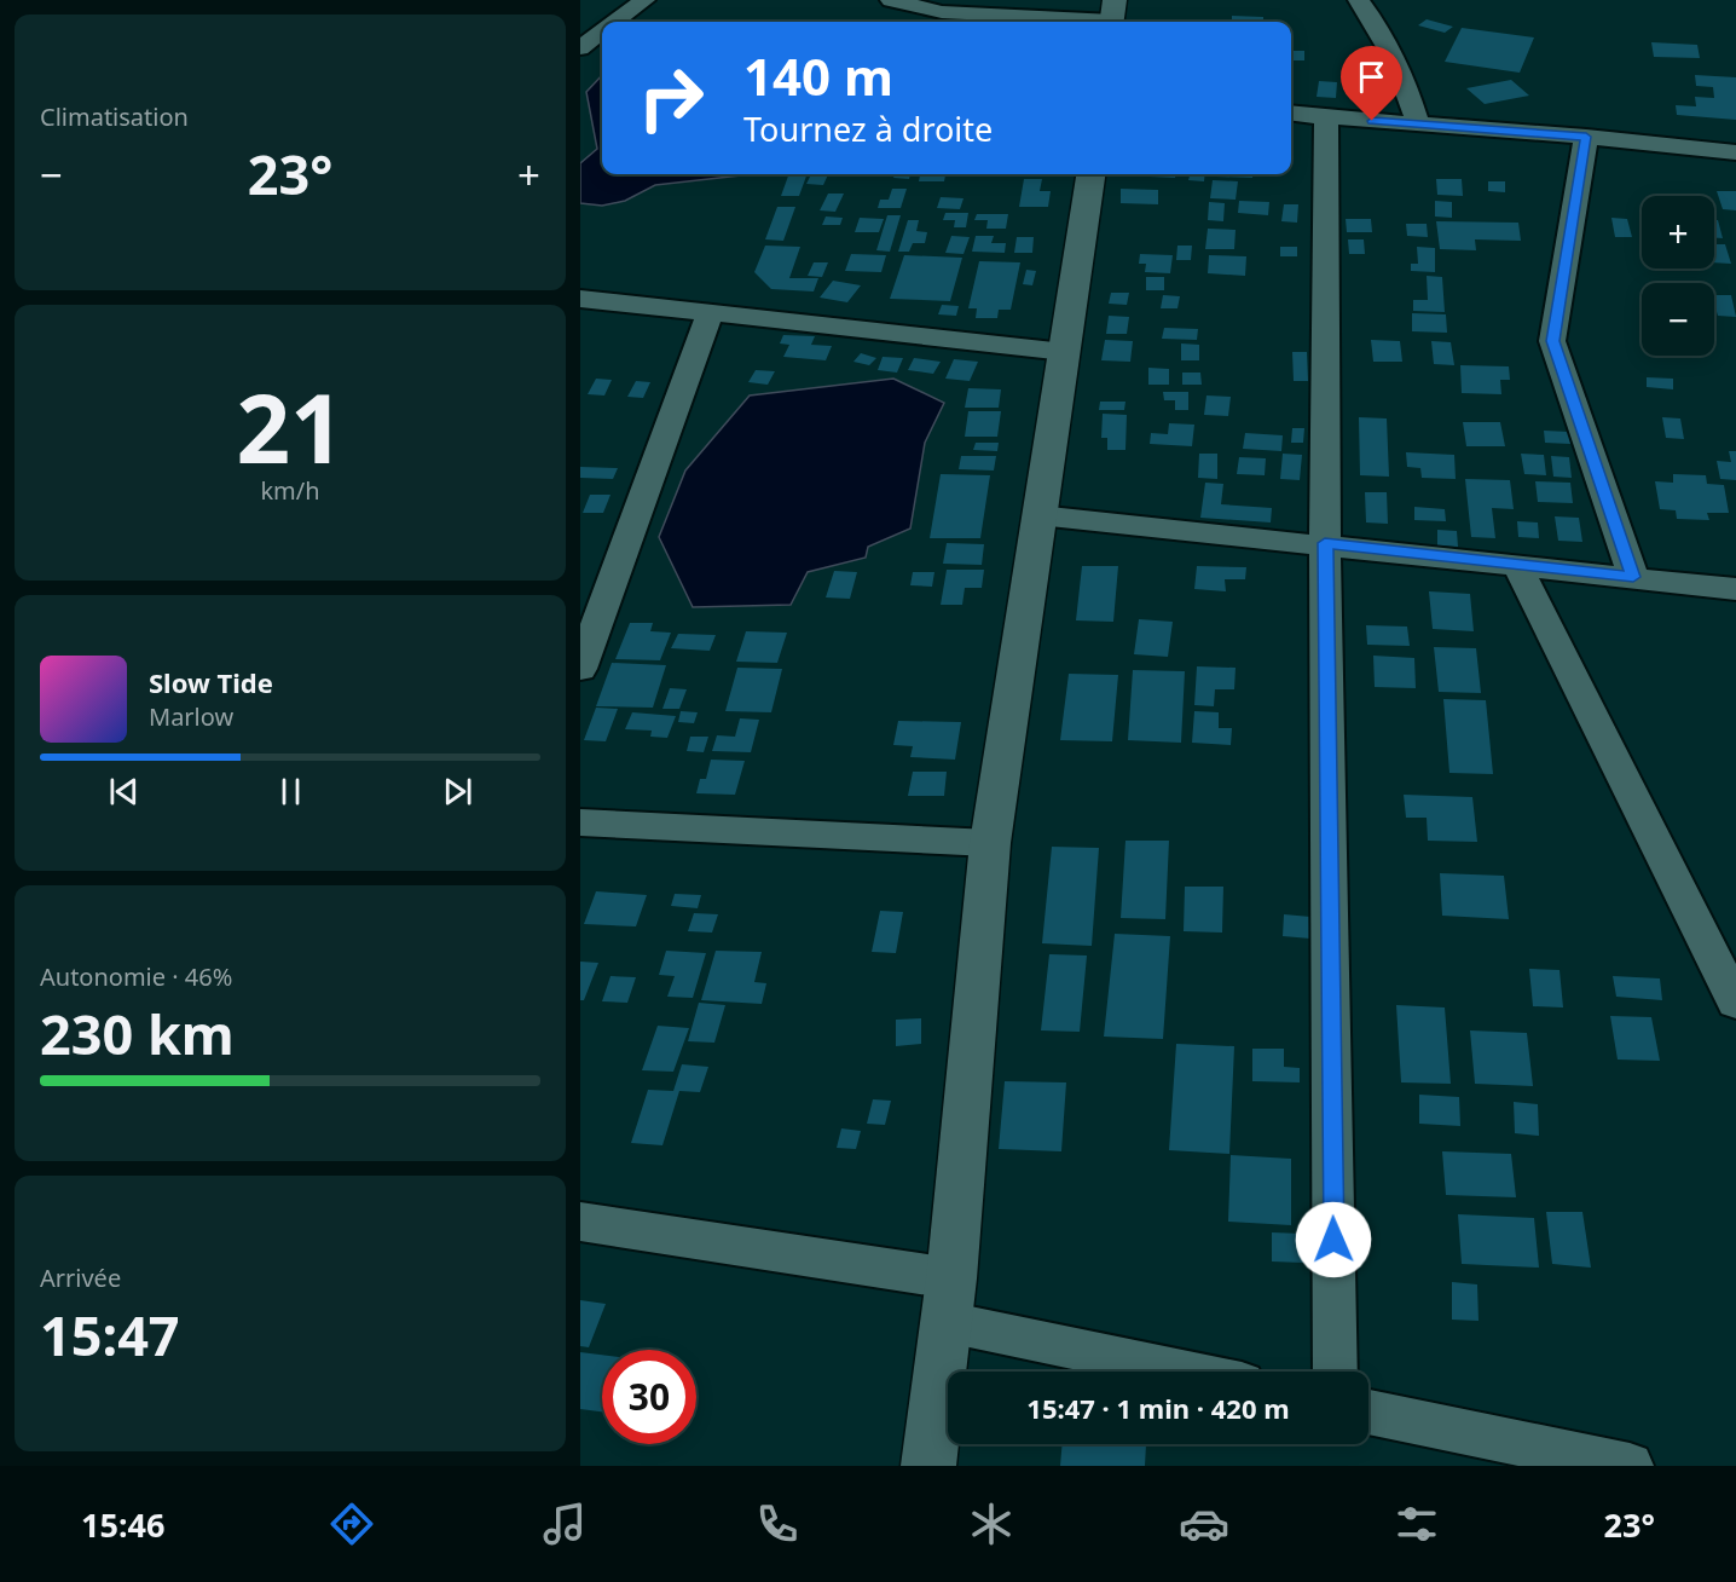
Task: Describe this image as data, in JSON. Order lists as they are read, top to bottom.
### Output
{
  "page": {
    "tile": [
      "Climatisation",
      ["21", "km/h"],
      ["Autonomie · 46%", "230 km"],
      ["Arrivée", "15:47"]
    ],
    "turn": ["140 m", "Tournez à droite"],
    "heat": ["−", "23°", "+"],
    "map_buttons": ["+", "−"],
    "song": ["Slow Tide", "Marlow"],
    "limit": "30",
    "trip": "15:47 · 1 min · 420 m",
    "tabs": ["15:46", "23°"]
  }
}
